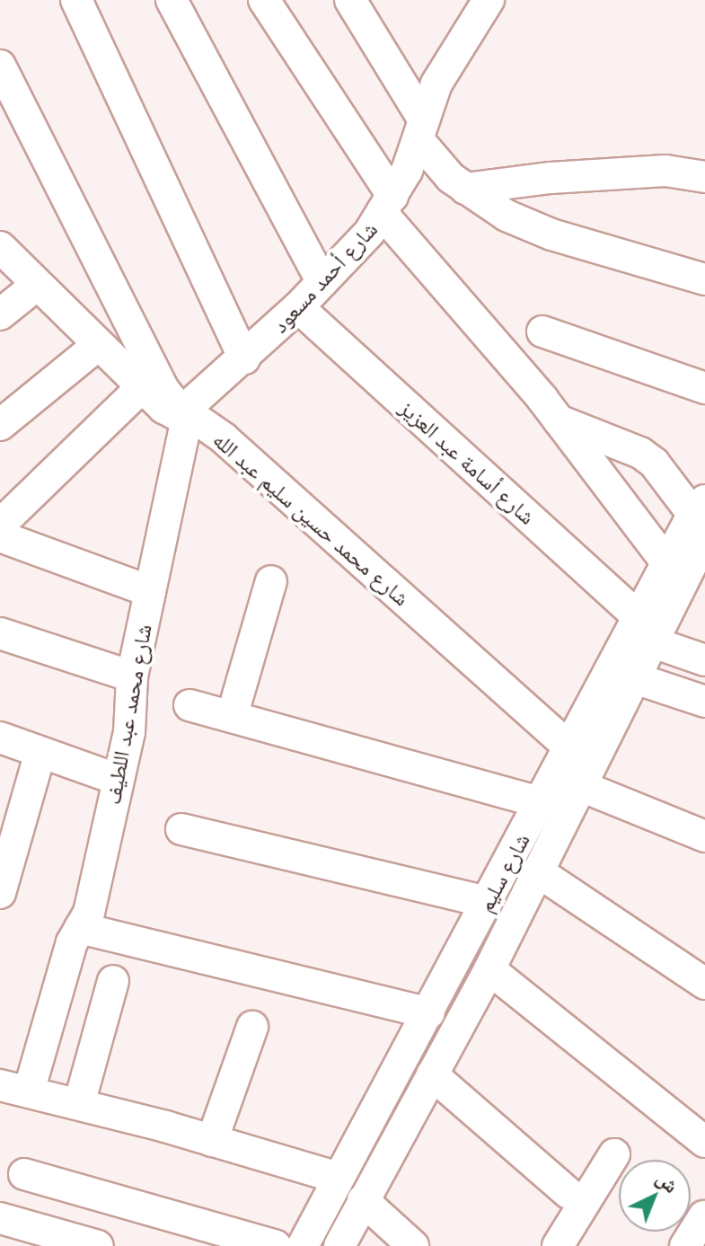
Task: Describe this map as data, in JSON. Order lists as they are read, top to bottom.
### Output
{
  "streets": {
    "street": [
      "شارع أحمد مسعود",
      "شارع أسامة عبد العزيز",
      "شارع محمد حسين سليم عبد الله",
      "شارع محمد عبد اللطيف",
      "شارع سليم"
    ]
  },
  "crossings": [
    ["شارع أحمد مسعود", "شارع أسامة عبد العزيز"],
    ["شارع أحمد مسعود", "شارع محمد حسين سليم عبد الله"],
    ["شارع أحمد مسعود", "شارع محمد عبد اللطيف"],
    ["شارع أسامة عبد العزيز", "شارع سليم"],
    ["شارع محمد حسين سليم عبد الله", "شارع محمد عبد اللطيف"],
    ["شارع محمد حسين سليم عبد الله", "شارع سليم"]
  ],
  "north": "top right"
}
